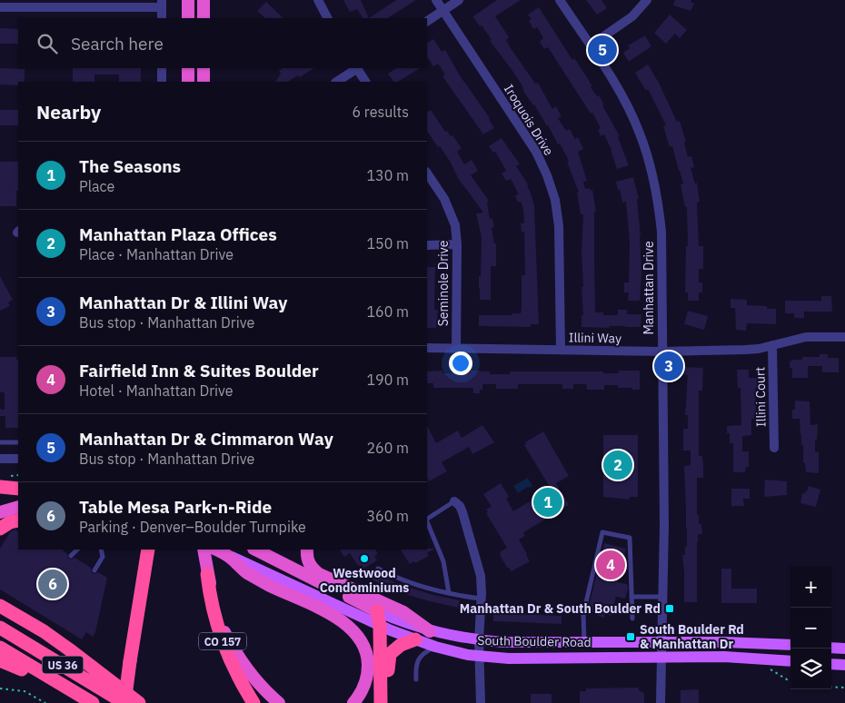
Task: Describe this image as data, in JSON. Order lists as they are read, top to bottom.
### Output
{
  "streets": {
    "highway": ["CO 157", "South Boulder Road", "US 36"],
    "street": [
      "Iroquois Drive",
      "Seminole Drive",
      "Manhattan Drive",
      "Illini Way",
      "Illini Court"
    ]
  },
  "crossings": [
    ["Iroquois Drive", "Illini Way"],
    ["Seminole Drive", "Illini Way"],
    ["Manhattan Drive", "Illini Way"],
    ["Manhattan Drive", "South Boulder Road"],
    ["Illini Way", "Illini Court"]
  ],
  "places": {
    "other": ["Westwood Condominiums"],
    "transit": ["Manhattan Dr & South Boulder Rd", "South Boulder Rd & Manhattan Dr"]
  },
  "page": {
    "search": "Search here",
    "pins": [
      "5",
      "3",
      "2",
      "1",
      "4",
      "6"
    ],
    "heading": ["Nearby", "6 results"],
    "list": [
      {
        "mark": "1",
        "name": "The Seasons",
        "note": "Place",
        "value": "130 m"
      },
      {
        "mark": "2",
        "name": "Manhattan Plaza Offices",
        "note": "Place · Manhattan Drive",
        "value": "150 m"
      },
      {
        "mark": "3",
        "name": "Manhattan Dr & Illini Way",
        "note": "Bus stop · Manhattan Drive",
        "value": "160 m"
      },
      {
        "mark": "4",
        "name": "Fairfield Inn & Suites Boulder",
        "note": "Hotel · Manhattan Drive",
        "value": "190 m"
      },
      {
        "mark": "5",
        "name": "Manhattan Dr & Cimmaron Way",
        "note": "Bus stop · Manhattan Drive",
        "value": "260 m"
      },
      {
        "mark": "6",
        "name": "Table Mesa Park-n-Ride",
        "note": "Parking · Denver–Boulder Turnpike",
        "value": "360 m"
      }
    ],
    "map_buttons": ["+", "−"]
  }
}
